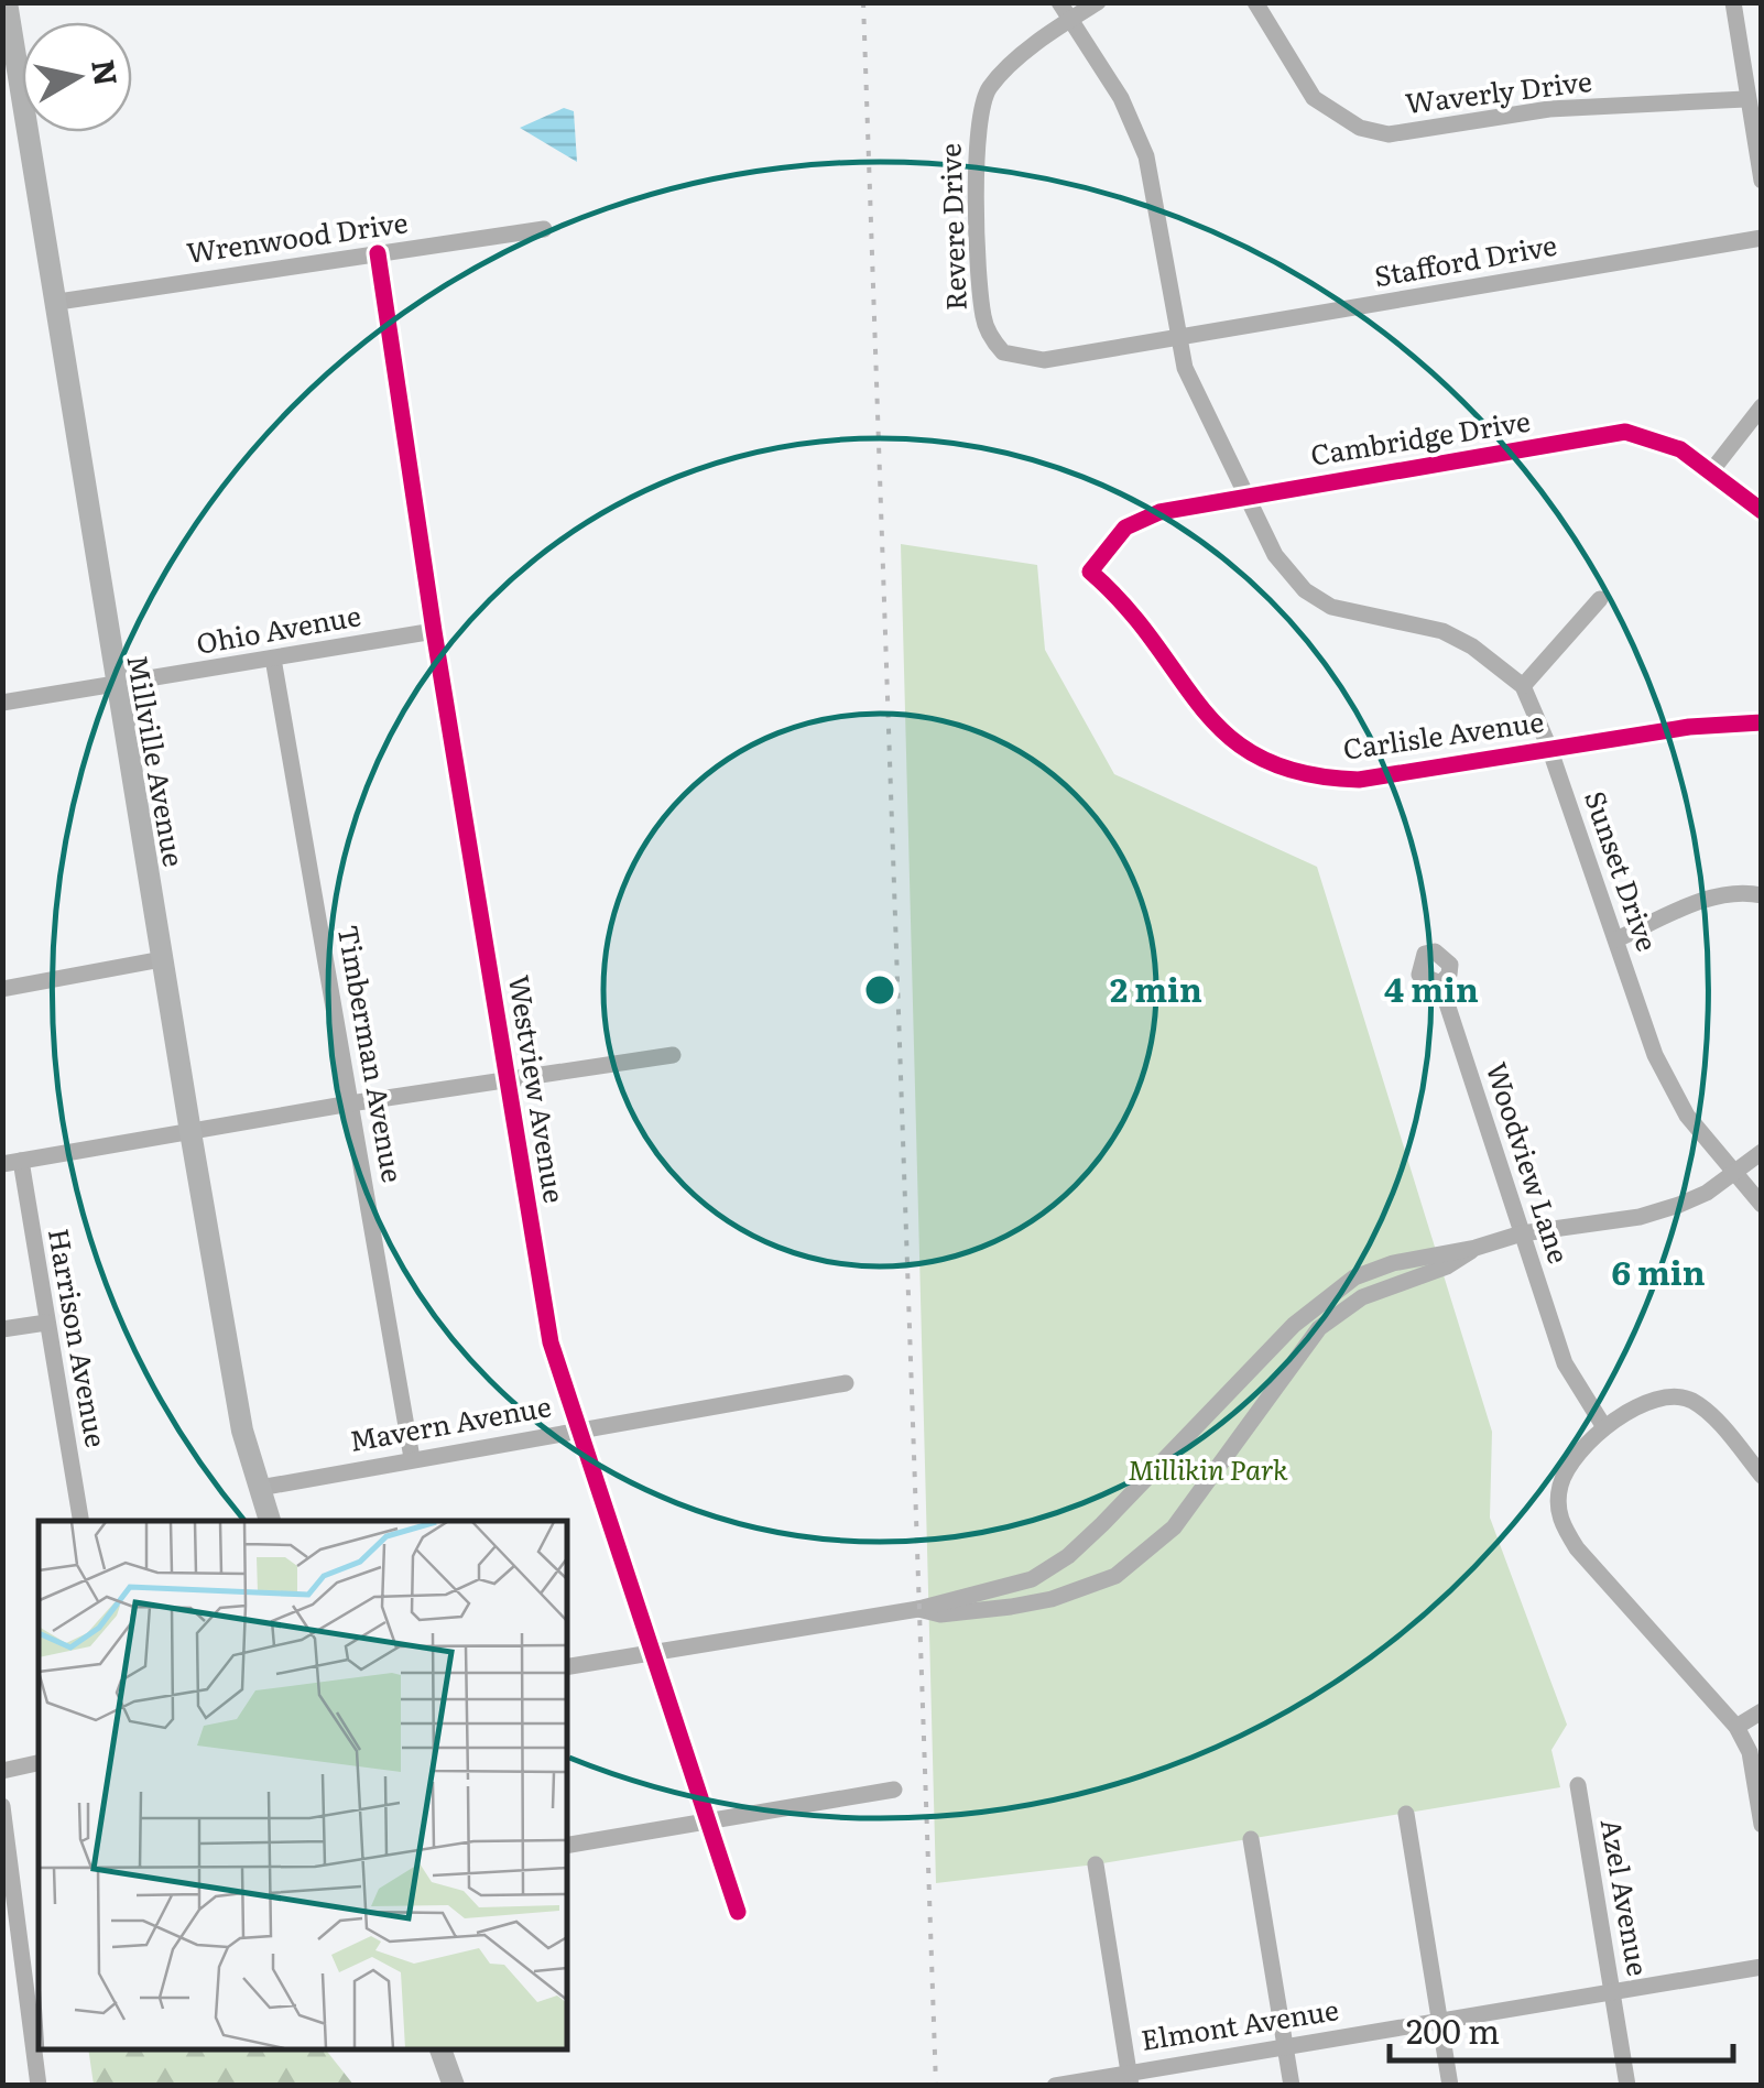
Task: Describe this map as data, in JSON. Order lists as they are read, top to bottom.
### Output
{
  "streets": {
    "main road": ["Millville Avenue"],
    "street": [
      "Waverly Drive",
      "Revere Drive",
      "Wrenwood Drive",
      "Stafford Drive",
      "Cambridge Drive",
      "Ohio Avenue",
      "Carlisle Avenue",
      "Sunset Drive",
      "Timberman Avenue",
      "Westview Avenue",
      "Woodview Lane",
      "Harrison Avenue",
      "Mavern Avenue",
      "Azel Avenue",
      "Elmont Avenue"
    ]
  },
  "crossings": [
    ["Revere Drive", "Stafford Drive"],
    ["Revere Drive", "Sunset Drive"],
    ["Wrenwood Drive", "Millville Avenue"],
    ["Wrenwood Drive", "Westview Avenue"],
    ["Stafford Drive", "Sunset Drive"],
    ["Cambridge Drive", "Carlisle Avenue"],
    ["Cambridge Drive", "Sunset Drive"],
    ["Ohio Avenue", "Millville Avenue"],
    ["Ohio Avenue", "Timberman Avenue"],
    ["Ohio Avenue", "Westview Avenue"],
    ["Carlisle Avenue", "Sunset Drive"],
    ["Millville Avenue", "Mavern Avenue"],
    ["Timberman Avenue", "Mavern Avenue"],
    ["Westview Avenue", "Mavern Avenue"],
    ["Azel Avenue", "Elmont Avenue"]
  ],
  "parks": ["Millikin Park"],
  "scale_bar": "200 m",
  "north": "right",
  "rings": ["2 min", "4 min", "6 min"]
}
